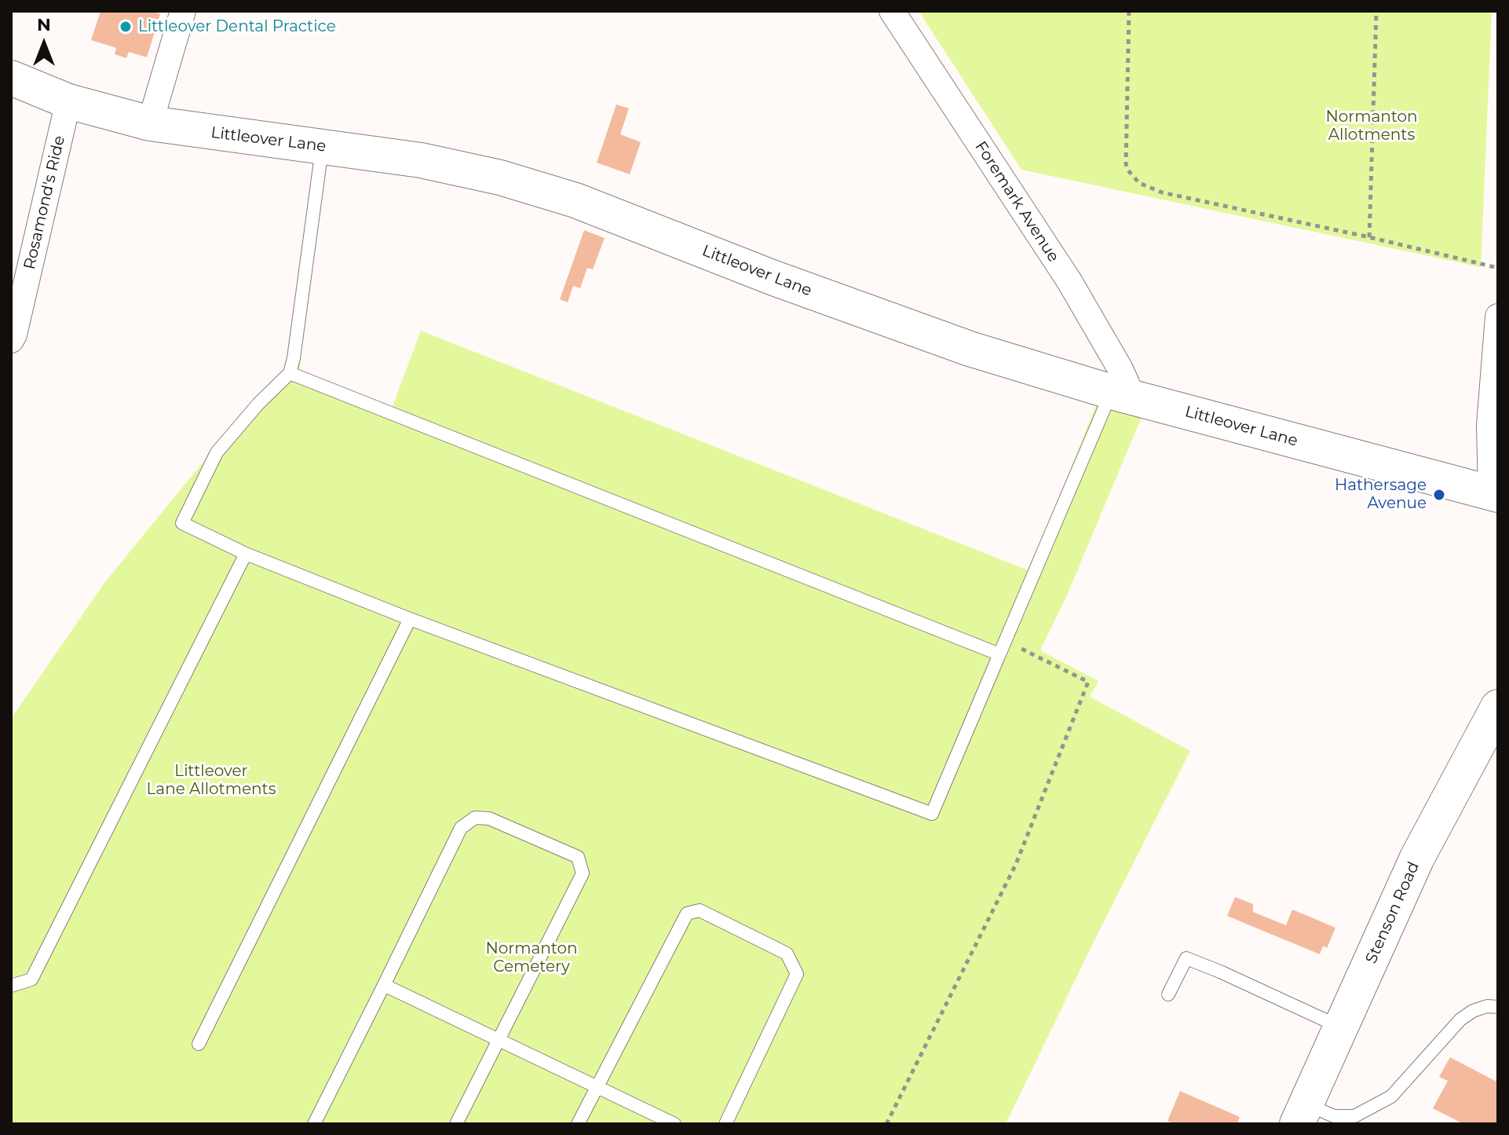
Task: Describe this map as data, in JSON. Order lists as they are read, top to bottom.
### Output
{
  "streets": {
    "street": [
      "Littleover Lane",
      "Foremark Avenue",
      "Rosamond's Ride",
      "Stenson Road"
    ]
  },
  "crossings": [
    ["Littleover Lane", "Foremark Avenue"],
    ["Littleover Lane", "Rosamond's Ride"]
  ],
  "parks": ["Normanton Allotments", "Littleover Lane Allotments", "Normanton Cemetery"],
  "places": ["Littleover Dental Practice", "Hathersage Avenue"],
  "north": "top"
}
